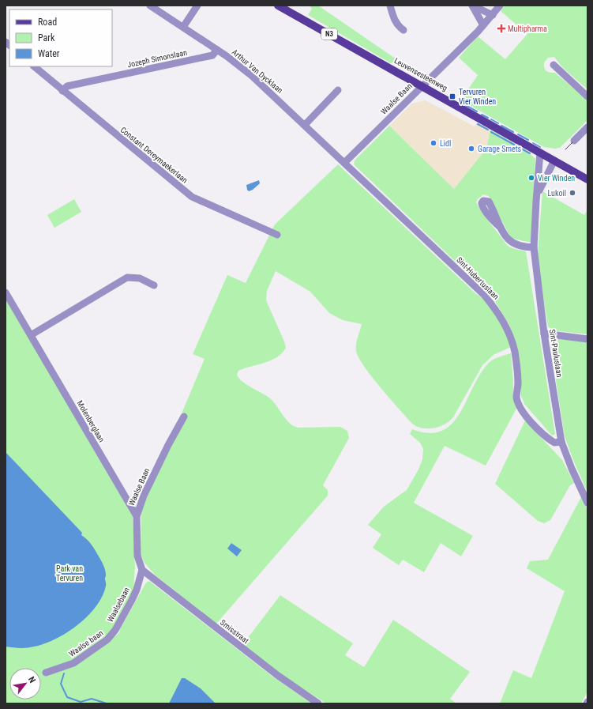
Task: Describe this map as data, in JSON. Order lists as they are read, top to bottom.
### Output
{
  "streets": {
    "main road": ["N3", "Leuvensesteenweg"],
    "street": [
      "Jozeph Simonslaan",
      "Arthur Van Dycklaan",
      "Waalse Baan",
      "Constant Dereymaekerlaan",
      "Sint-Hubertuslaan",
      "Sint-Pauluslaan",
      "Molenberglaan",
      "Waalsebaan",
      "Smisstraat",
      "Waalse baan"
    ]
  },
  "crossings": [
    ["Jozeph Simonslaan", "Arthur Van Dycklaan"],
    ["Jozeph Simonslaan", "Constant Dereymaekerlaan"],
    ["Arthur Van Dycklaan", "Waalse Baan"],
    ["Arthur Van Dycklaan", "Sint-Hubertuslaan"],
    ["Leuvensesteenweg", "Waalse Baan"],
    ["Leuvensesteenweg", "Sint-Pauluslaan"],
    ["Waalse Baan", "Sint-Hubertuslaan"],
    ["Waalse Baan", "Molenberglaan"],
    ["Waalse Baan", "Waalsebaan"],
    ["Waalse Baan", "Smisstraat"],
    ["Sint-Hubertuslaan", "Sint-Pauluslaan"],
    ["Waalsebaan", "Smisstraat"],
    ["Waalsebaan", "Waalse baan"]
  ],
  "parks": ["Park van Tervuren"],
  "places": {
    "health": ["Multipharma"],
    "transit": ["Tervuren Vier Winden"],
    "other": [
      "Lidl",
      "Garage Smets",
      "Vier Winden",
      "Lukoil"
    ]
  },
  "legend": ["Road", "Park", "Water"],
  "north": "top right"
}
